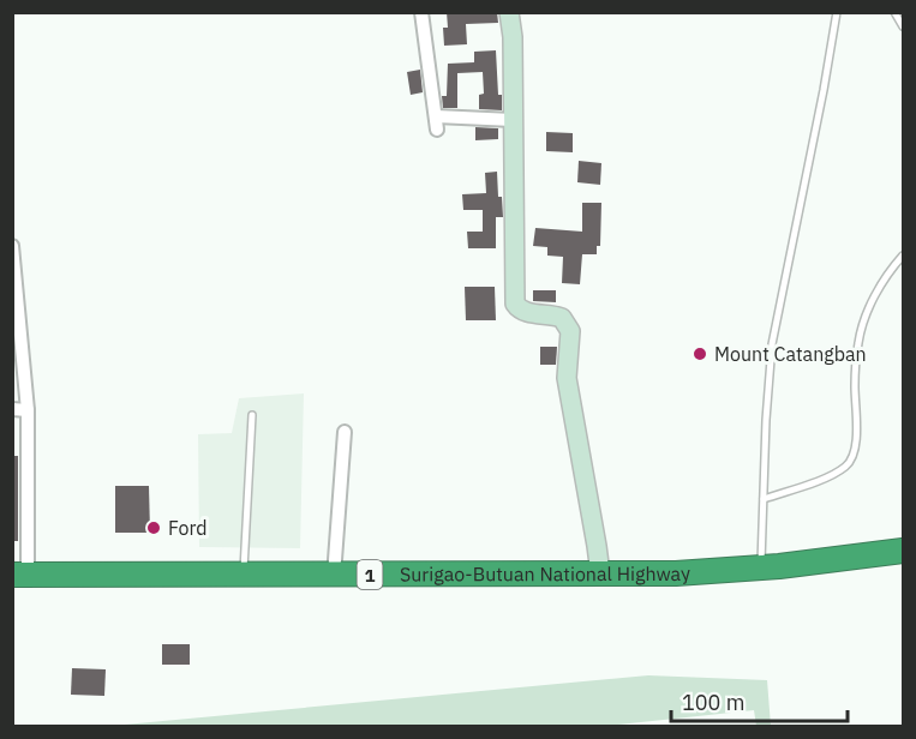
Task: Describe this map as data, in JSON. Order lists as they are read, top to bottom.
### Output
{
  "streets": {
    "highway": ["Surigao-Butuan National Highway", "1"]
  },
  "places": ["Mount Catangban", "Ford"],
  "scale_bar": "100 m"
}
